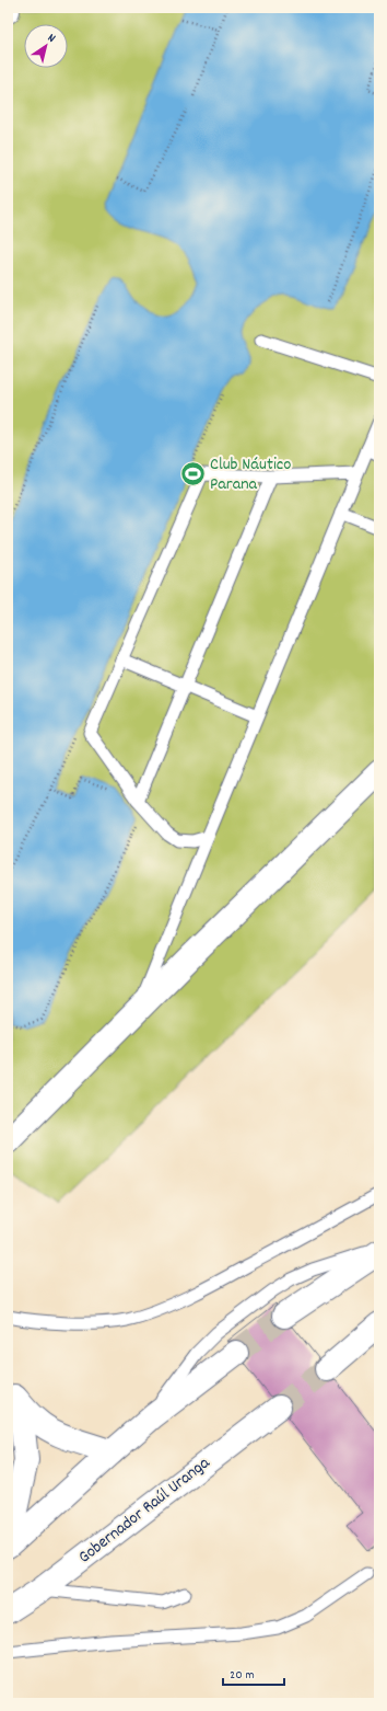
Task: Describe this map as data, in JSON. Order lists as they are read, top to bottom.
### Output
{
  "streets": {
    "main road": ["Gobernador Raúl Uranga"]
  },
  "places": {
    "sports": ["Club Náutico Parana"]
  },
  "scale_bar": "20 m",
  "north": "top right"
}
